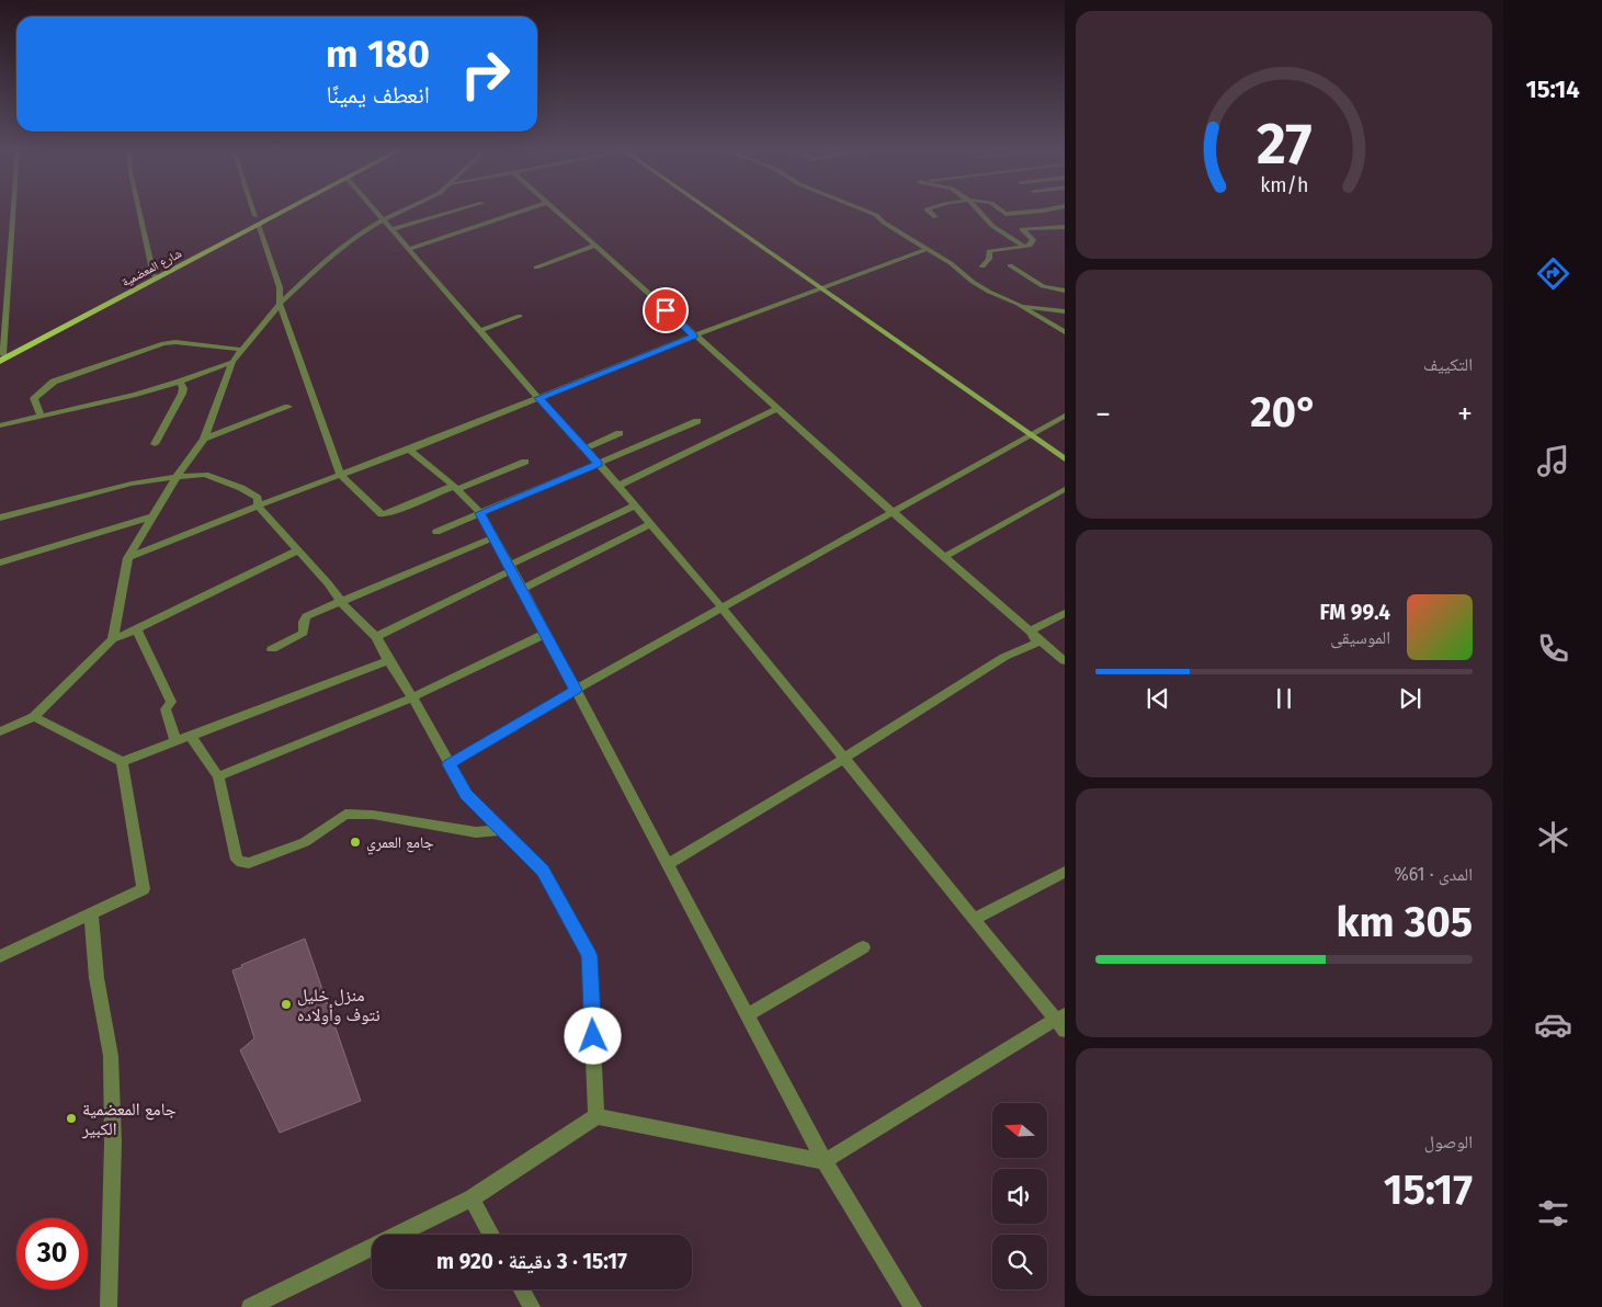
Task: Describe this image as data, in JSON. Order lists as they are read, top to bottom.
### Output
{
  "streets": {
    "main road": ["شارع المعضمية"]
  },
  "places": ["جامع العمري", "منزل خليل نتوف وأولاده", "جامع المعضمية الكبير"],
  "north": "left",
  "page": {
    "tabs": "15:14",
    "turn": ["180 m", "انعطف يمينًا"],
    "tile": [
      "التكييف",
      ["المدى · 61%", "305 km"],
      ["الوصول", "15:17"]
    ],
    "heat": ["−", "20°", "+"],
    "song": ["99.4 FM", "الموسيقى"],
    "limit": "30",
    "trip": "15:17 · 3 دقيقة · 920 m",
    "gauge": ["27", "km/h"]
  }
}
